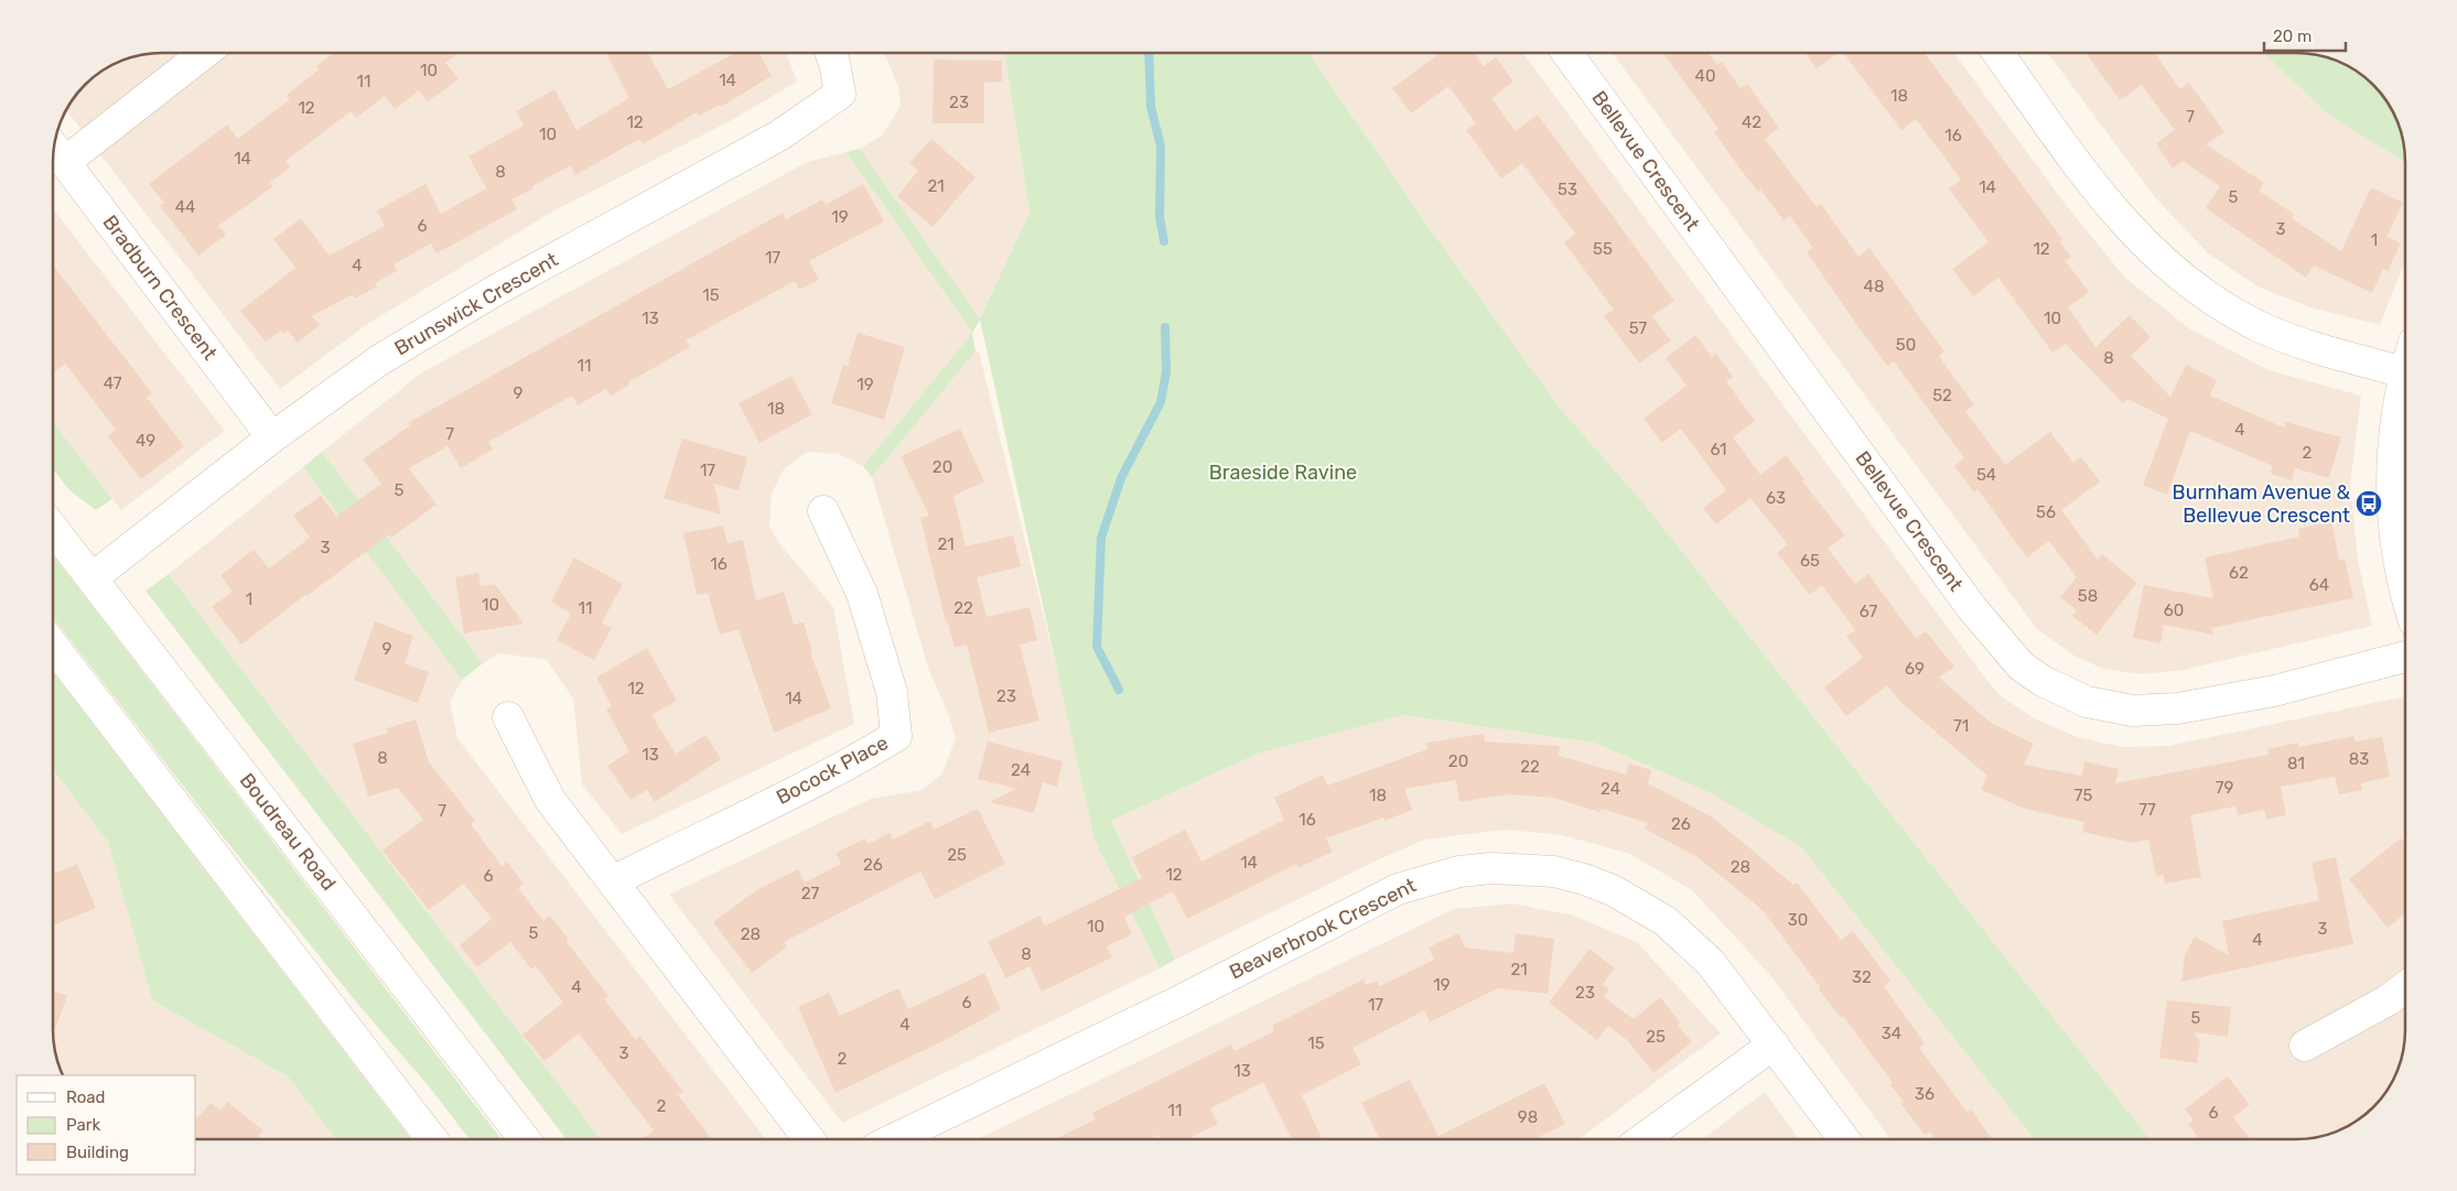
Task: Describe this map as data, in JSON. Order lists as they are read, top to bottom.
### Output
{
  "streets": {
    "street": [
      "Bellevue Crescent",
      "Bradburn Crescent",
      "Brunswick Crescent",
      "Bocock Place",
      "Boudreau Road",
      "Beaverbrook Crescent"
    ]
  },
  "crossings": [
    ["Bradburn Crescent", "Brunswick Crescent"],
    ["Brunswick Crescent", "Boudreau Road"]
  ],
  "parks": ["Braeside Ravine"],
  "places": {
    "bus stop": ["Burnham Avenue & Bellevue Crescent"]
  },
  "house_numbers": [
    "10",
    "40",
    "14",
    "11",
    "18",
    "23",
    "12",
    "7",
    "12",
    "42",
    "10",
    "16",
    "14",
    "8",
    "21",
    "14",
    "53",
    "5",
    "44",
    "19",
    "6",
    "3",
    "1",
    "55",
    "12",
    "17",
    "4",
    "48",
    "15",
    "13",
    "10",
    "57",
    "50",
    "8",
    "11",
    "47",
    "19",
    "9",
    "52",
    "18",
    "4",
    "7",
    "49",
    "61",
    "2",
    "20",
    "17",
    "54",
    "5",
    "63",
    "56",
    "21",
    "3",
    "65",
    "16",
    "62",
    "64",
    "58",
    "1",
    "10",
    "11",
    "22",
    "60",
    "67",
    "9",
    "69",
    "12",
    "23",
    "14",
    "71",
    "13",
    "8",
    "83",
    "20",
    "81",
    "22",
    "24",
    "79",
    "24",
    "18",
    "75",
    "77",
    "7",
    "16",
    "26",
    "25",
    "14",
    "26",
    "28",
    "12",
    "6",
    "27",
    "30",
    "10",
    "3",
    "5",
    "28",
    "4",
    "8",
    "21",
    "32",
    "19",
    "4",
    "23",
    "6",
    "17",
    "5",
    "4",
    "34",
    "25",
    "15",
    "3",
    "2",
    "13",
    "36",
    "2",
    "11",
    "6",
    "98"
  ],
  "legend": ["Road", "Park", "Building"],
  "scale_bar": "20 m"
}
